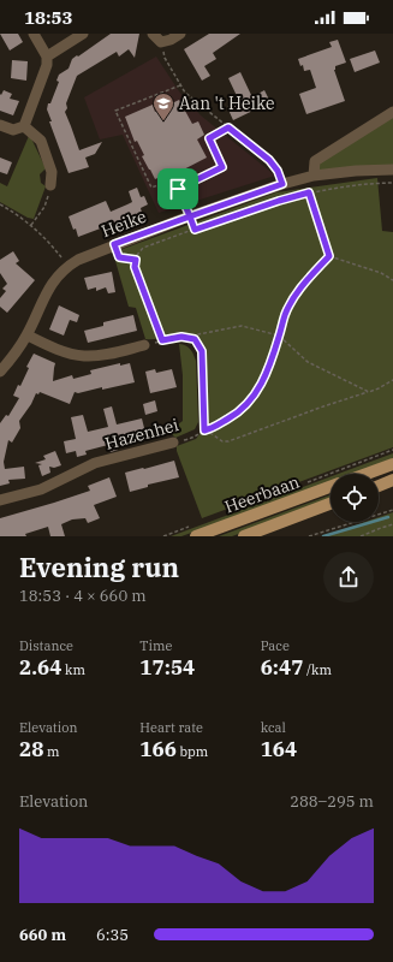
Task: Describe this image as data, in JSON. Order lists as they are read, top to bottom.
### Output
{
  "streets": {
    "main road": ["Heerbaan"],
    "street": ["Heike", "Hazenhei"]
  },
  "places": {
    "school or university": ["Aan 't Heike"]
  },
  "page": {
    "status": "18:53",
    "heading": ["Evening run", "18:53 · 4 × 660 m"],
    "stats": [
      ["Distance", "2.64 km"],
      ["Time", "17:54"],
      ["Pace", "6:47 /km"],
      ["Elevation", "28 m"],
      ["Heart rate", "166 bpm"],
      ["kcal", "164"]
    ],
    "chart": ["Elevation", "288–295 m"],
    "list": [
      {
        "name": "660 m",
        "note": "6:35"
      }
    ]
  }
}
